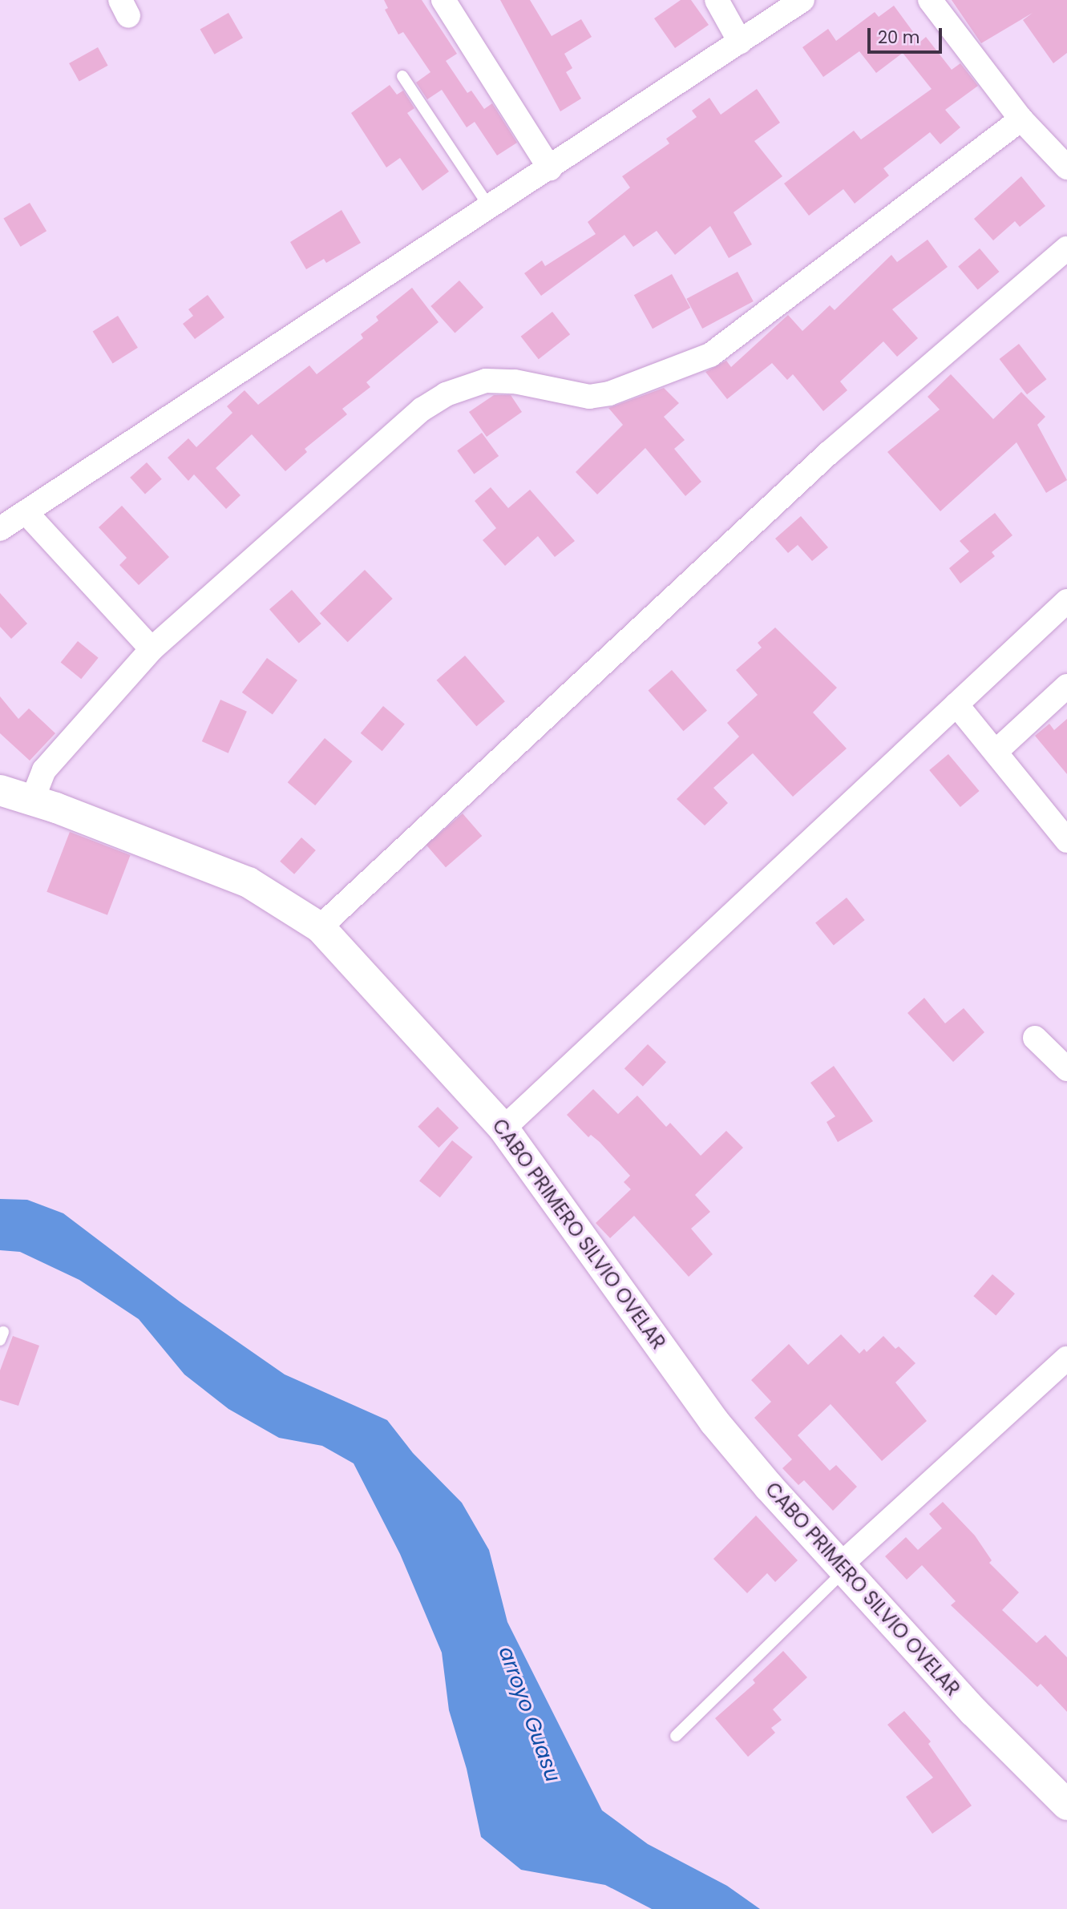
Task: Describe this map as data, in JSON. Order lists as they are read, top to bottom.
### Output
{
  "streets": {
    "main road": ["CABO PRIMERO SILVIO OVELAR"]
  },
  "water": ["arroyo Guasu"],
  "scale_bar": "20 m"
}
